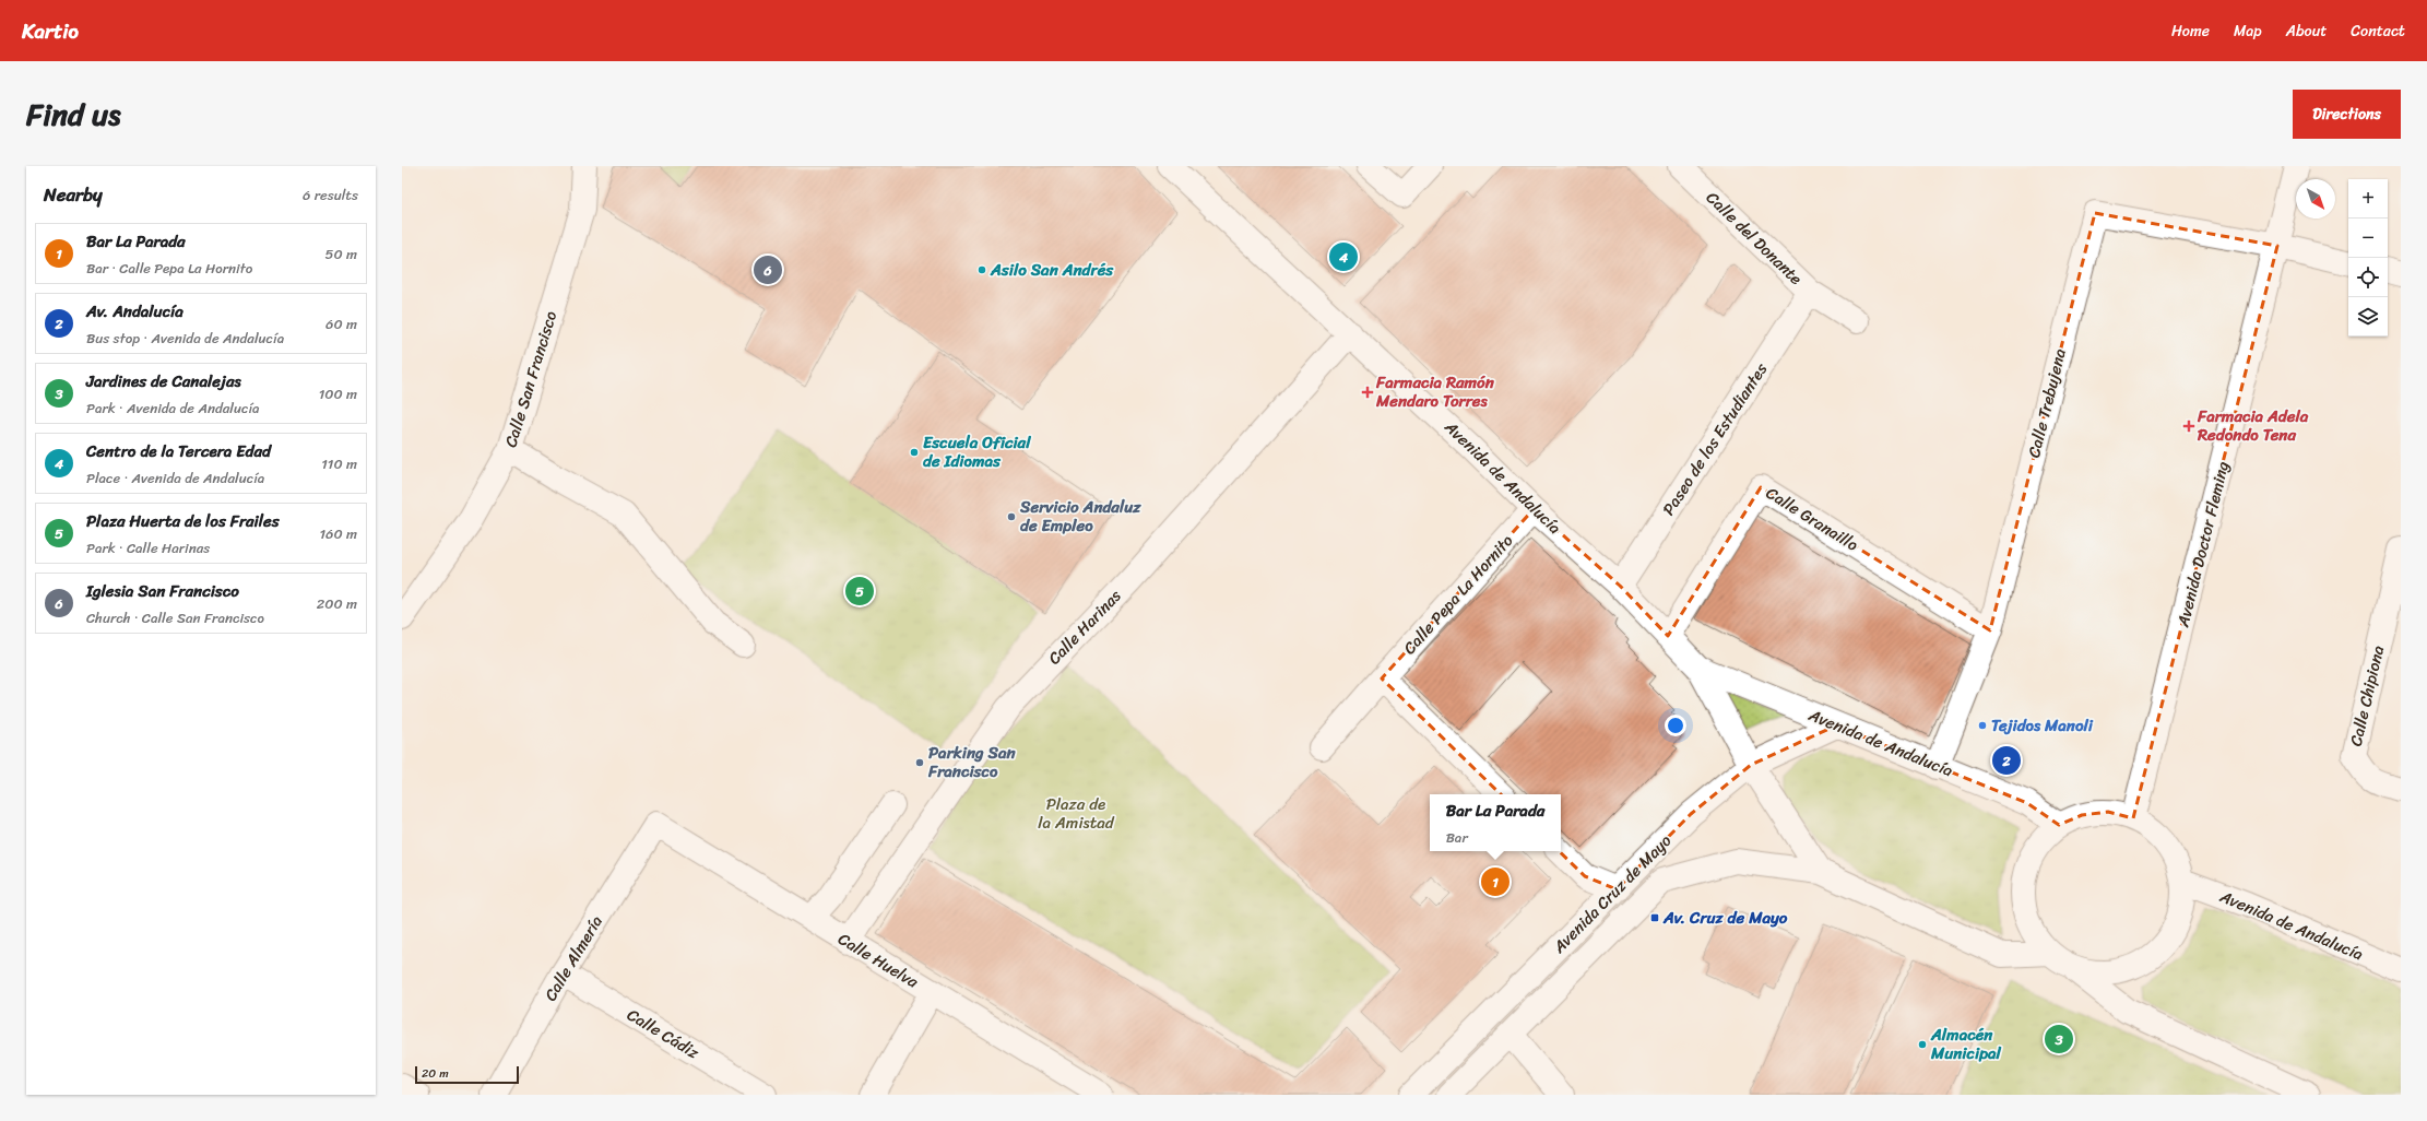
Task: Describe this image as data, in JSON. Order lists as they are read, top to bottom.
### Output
{
  "streets": {
    "street": [
      "Calle del Donante",
      "Calle San Francisco",
      "Calle Trebujena",
      "Paseo de los Estudiantes",
      "Avenida de Andalucía",
      "Calle Granaillo",
      "Avenida Doctor Fleming",
      "Calle Pepa La Hornito",
      "Calle Harinas",
      "Calle Chipiona",
      "Avenida Cruz de Mayo",
      "Calle Almería",
      "Calle Huelva",
      "Calle Cádiz"
    ]
  },
  "crossings": [
    ["Calle del Donante", "Paseo de los Estudiantes"],
    ["Calle Trebujena", "Avenida de Andalucía"],
    ["Calle Trebujena", "Calle Granaillo"],
    ["Calle Trebujena", "Avenida Doctor Fleming"],
    ["Paseo de los Estudiantes", "Avenida de Andalucía"],
    ["Avenida de Andalucía", "Calle Granaillo"],
    ["Avenida de Andalucía", "Calle Pepa La Hornito"],
    ["Avenida de Andalucía", "Calle Harinas"],
    ["Avenida de Andalucía", "Avenida Cruz de Mayo"],
    ["Calle Harinas", "Calle Huelva"],
    ["Calle Almería", "Calle Huelva"],
    ["Calle Almería", "Calle Cádiz"]
  ],
  "parks": ["Plaza de la Amistad"],
  "places": {
    "other": [
      "Asilo San Andrés",
      "Escuela Oficial de Idiomas",
      "Servicio Andaluz de Empleo",
      "Tejidos Manoli",
      "Parking San Francisco",
      "Almacén Municipal"
    ],
    "health": ["Farmacia Ramón Mendaro Torres", "Farmacia Adela Redondo Tena"],
    "transit": ["Av. Cruz de Mayo"]
  },
  "scale_bar": "20 m",
  "north": "bottom right",
  "page": {
    "header": "Kartio",
    "nav": [
      "Home",
      "Map",
      "About",
      "Contact"
    ],
    "title": "Find us",
    "buttons": "Directions",
    "heading": ["Nearby", "6 results"],
    "map_buttons": ["+", "−"],
    "list": [
      {
        "mark": "1",
        "name": "Bar La Parada",
        "note": "Bar · Calle Pepa La Hornito",
        "value": "50 m"
      },
      {
        "mark": "2",
        "name": "Av. Andalucía",
        "note": "Bus stop · Avenida de Andalucía",
        "value": "60 m"
      },
      {
        "mark": "3",
        "name": "Jardines de Canalejas",
        "note": "Park · Avenida de Andalucía",
        "value": "100 m"
      },
      {
        "mark": "4",
        "name": "Centro de la Tercera Edad",
        "note": "Place · Avenida de Andalucía",
        "value": "110 m"
      },
      {
        "mark": "5",
        "name": "Plaza Huerta de los Frailes",
        "note": "Park · Calle Harinas",
        "value": "160 m"
      },
      {
        "mark": "6",
        "name": "Iglesia San Francisco",
        "note": "Church · Calle San Francisco",
        "value": "200 m"
      }
    ],
    "pins": [
      "4",
      "6",
      "5",
      "2",
      "1",
      "3"
    ],
    "popup": ["Bar La Parada", "Bar"],
    "scale": "20 m"
  }
}
